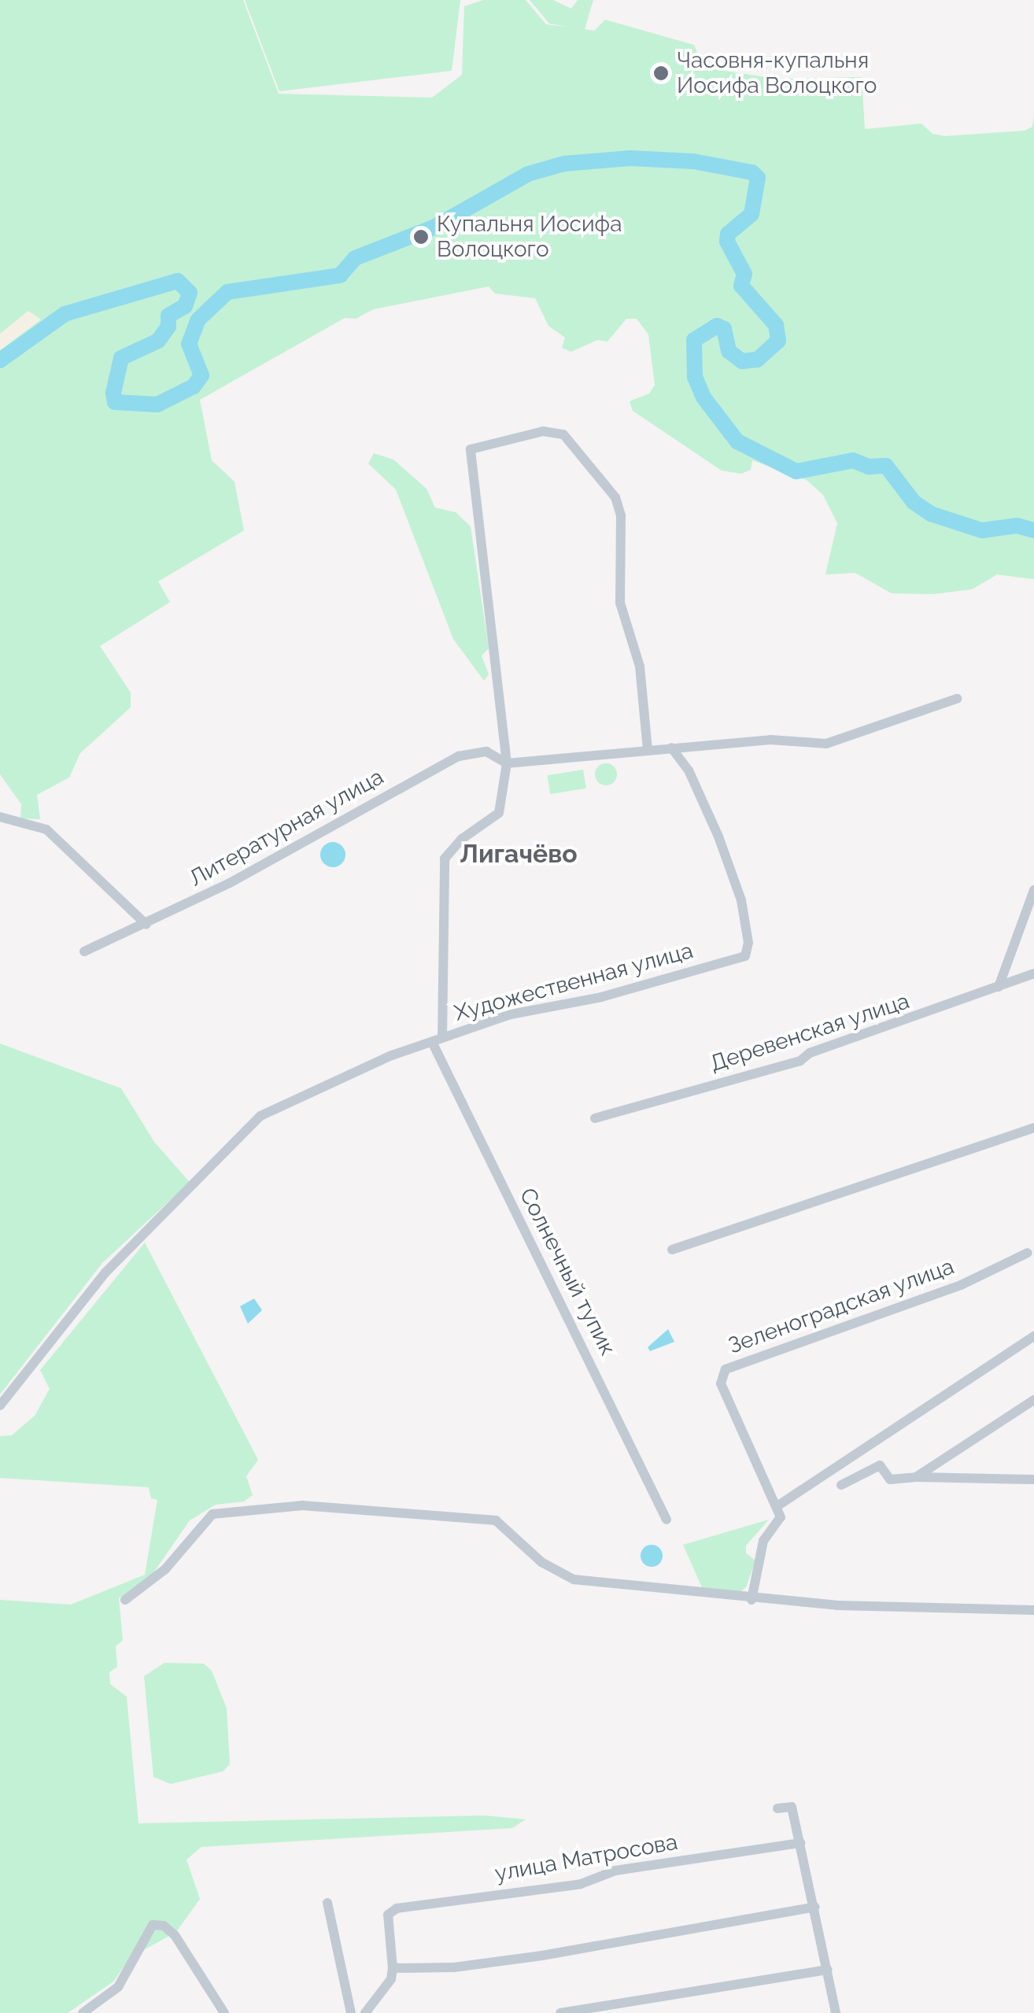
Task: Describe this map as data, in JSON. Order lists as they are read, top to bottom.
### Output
{
  "streets": {
    "street": [
      "Литературная улица",
      "Художественная улица",
      "Деревенская улица",
      "Солнечный тупик",
      "Зеленоградская улица",
      "улица Матросова"
    ]
  },
  "crossings": [
    ["Художественная улица", "Солнечный тупик"]
  ],
  "districts": ["Лигачёво"],
  "places": ["Часовня-купальня Иосифа Волоцкого", "Купальня Иосифа Волоцкого"]
}
